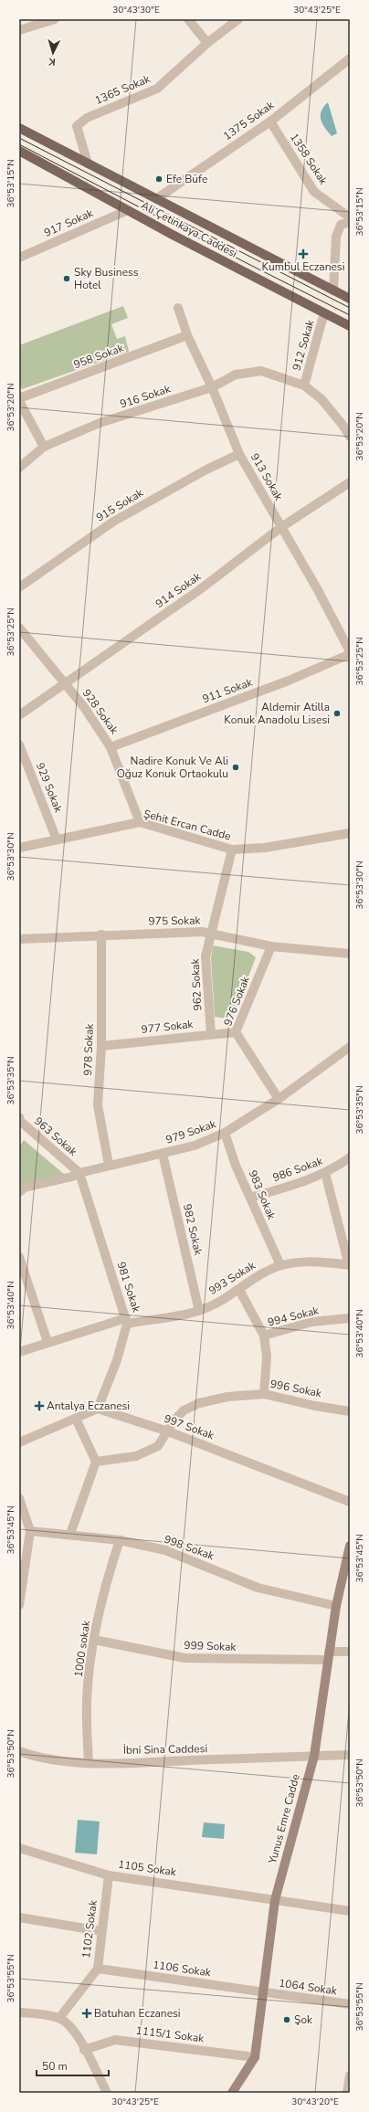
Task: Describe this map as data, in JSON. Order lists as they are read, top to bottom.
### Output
{
  "streets": {
    "main road": ["Ali Çetinkaya Caddesi"],
    "street": [
      "1365 Sokak",
      "1375 Sokak",
      "1358 Sokak",
      "917 Sokak",
      "912 Sokak",
      "958 Sokak",
      "916 Sokak",
      "913 Sokak",
      "915 Sokak",
      "914 Sokak",
      "911 Sokak",
      "928 Sokak",
      "929 Sokak",
      "Şehit Ercan Cadde",
      "975 Sokak",
      "962 Sokak",
      "976 Sokak",
      "977 Sokak",
      "978 Sokak",
      "979 Sokak",
      "963 Sokak",
      "986 Sokak",
      "983 Sokak",
      "982 Sokak",
      "993 Sokak",
      "981 Sokak",
      "994 Sokak",
      "996 Sokak",
      "997 Sokak",
      "998 Sokak",
      "999 Sokak",
      "1000 sokak",
      "İbni Sina Caddesi",
      "Yunus Emre Cadde",
      "1105 Sokak",
      "1102 Sokak",
      "1106 Sokak",
      "1064 Sokak",
      "1115/1 Sokak"
    ]
  },
  "crossings": [
    ["1375 Sokak", "1358 Sokak"],
    ["917 Sokak", "Ali Çetinkaya Caddesi"],
    ["Ali Çetinkaya Caddesi", "912 Sokak"],
    ["912 Sokak", "916 Sokak"],
    ["958 Sokak", "913 Sokak"],
    ["916 Sokak", "913 Sokak"],
    ["913 Sokak", "915 Sokak"],
    ["913 Sokak", "914 Sokak"],
    ["913 Sokak", "911 Sokak"],
    ["914 Sokak", "928 Sokak"],
    ["911 Sokak", "928 Sokak"],
    ["928 Sokak", "Şehit Ercan Cadde"],
    ["929 Sokak", "Şehit Ercan Cadde"],
    ["Şehit Ercan Cadde", "962 Sokak"],
    ["975 Sokak", "962 Sokak"],
    ["975 Sokak", "976 Sokak"],
    ["975 Sokak", "978 Sokak"],
    ["962 Sokak", "977 Sokak"],
    ["976 Sokak", "977 Sokak"],
    ["976 Sokak", "979 Sokak"],
    ["977 Sokak", "978 Sokak"],
    ["978 Sokak", "979 Sokak"],
    ["979 Sokak", "963 Sokak"],
    ["979 Sokak", "983 Sokak"],
    ["979 Sokak", "982 Sokak"],
    ["979 Sokak", "981 Sokak"],
    ["963 Sokak", "981 Sokak"],
    ["986 Sokak", "983 Sokak"],
    ["983 Sokak", "993 Sokak"],
    ["982 Sokak", "993 Sokak"],
    ["993 Sokak", "981 Sokak"],
    ["981 Sokak", "997 Sokak"],
    ["996 Sokak", "997 Sokak"],
    ["998 Sokak", "1000 sokak"],
    ["998 Sokak", "Yunus Emre Cadde"],
    ["999 Sokak", "1000 sokak"],
    ["999 Sokak", "Yunus Emre Cadde"],
    ["1000 sokak", "İbni Sina Caddesi"],
    ["İbni Sina Caddesi", "Yunus Emre Cadde"],
    ["Yunus Emre Cadde", "1105 Sokak"],
    ["Yunus Emre Cadde", "1106 Sokak"],
    ["Yunus Emre Cadde", "1064 Sokak"],
    ["Yunus Emre Cadde", "1115/1 Sokak"],
    ["1105 Sokak", "1102 Sokak"],
    ["1102 Sokak", "1106 Sokak"],
    ["1106 Sokak", "1064 Sokak"]
  ],
  "places": {
    "other": [
      "Efe Büfe",
      "Sky Business Hotel",
      "Aldemir Atilla Konuk Anadolu Lisesi",
      "Nadire Konuk Ve Ali Oğuz Konuk Ortaokulu",
      "Şok"
    ],
    "health": ["Kumbul Eczanesi", "Antalya Eczanesi", "Batuhan Eczanesi"]
  },
  "scale_bar": "50 m",
  "north": "bottom",
  "coordinates": [
    "30°43'30\"E",
    "30°43'25\"E",
    "36°53'15\"N",
    "36°53'20\"N",
    "36°53'25\"N",
    "36°53'30\"N",
    "36°53'35\"N",
    "36°53'40\"N",
    "36°53'45\"N",
    "36°53'50\"N",
    "36°53'55\"N",
    "30°43'20\"E"
  ]
}
